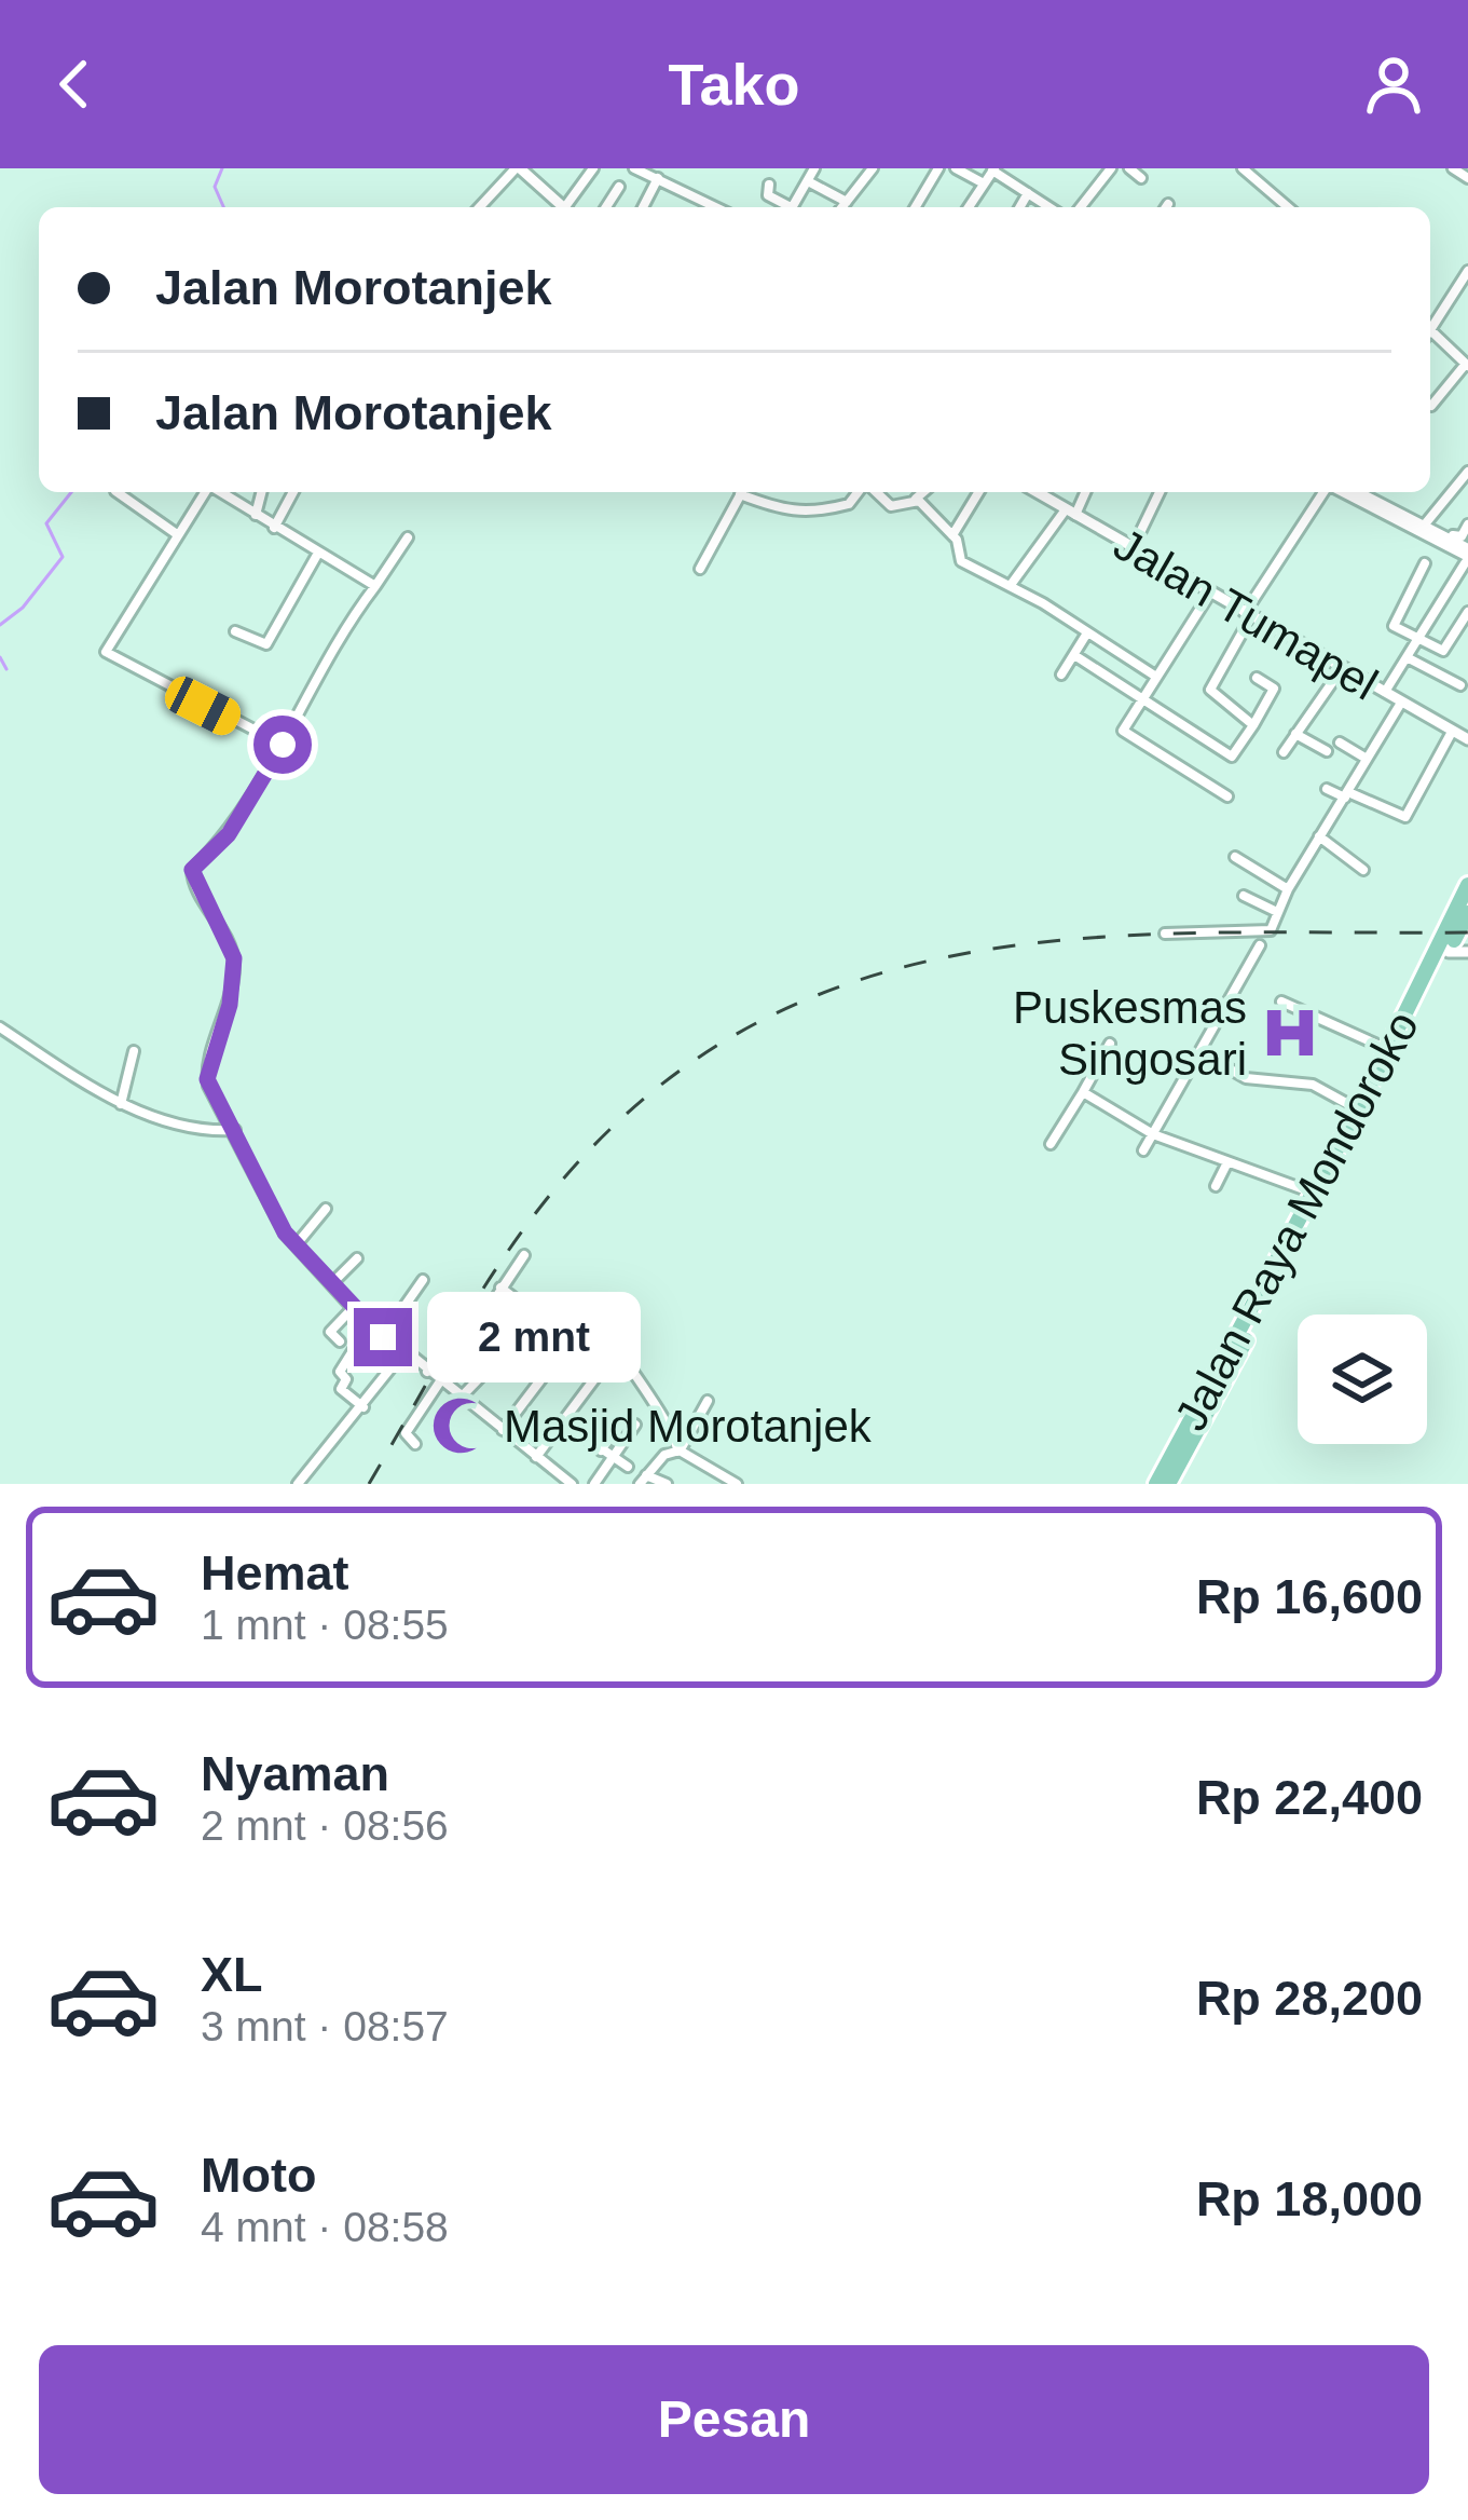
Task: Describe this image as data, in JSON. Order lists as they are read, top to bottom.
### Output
{
  "streets": {
    "highway": ["Jalan Raya Mondoroko"],
    "street": ["Jalan Tumapel"]
  },
  "places": {
    "hospital": ["Puskesmas Singosari"],
    "mosque": ["Masjid Morotanjek"]
  },
  "page": {
    "header": "Tako",
    "banner": ["Jalan Morotanjek", "Jalan Morotanjek"],
    "bubble": "2 mnt",
    "list": [
      {
        "name": "Hemat",
        "note": "1 mnt · 08:55",
        "value": "Rp 16,600"
      },
      {
        "name": "Nyaman",
        "note": "2 mnt · 08:56",
        "value": "Rp 22,400"
      },
      {
        "name": "XL",
        "note": "3 mnt · 08:57",
        "value": "Rp 28,200"
      },
      {
        "name": "Moto",
        "note": "4 mnt · 08:58",
        "value": "Rp 18,000"
      }
    ],
    "buttons": "Pesan"
  }
}
